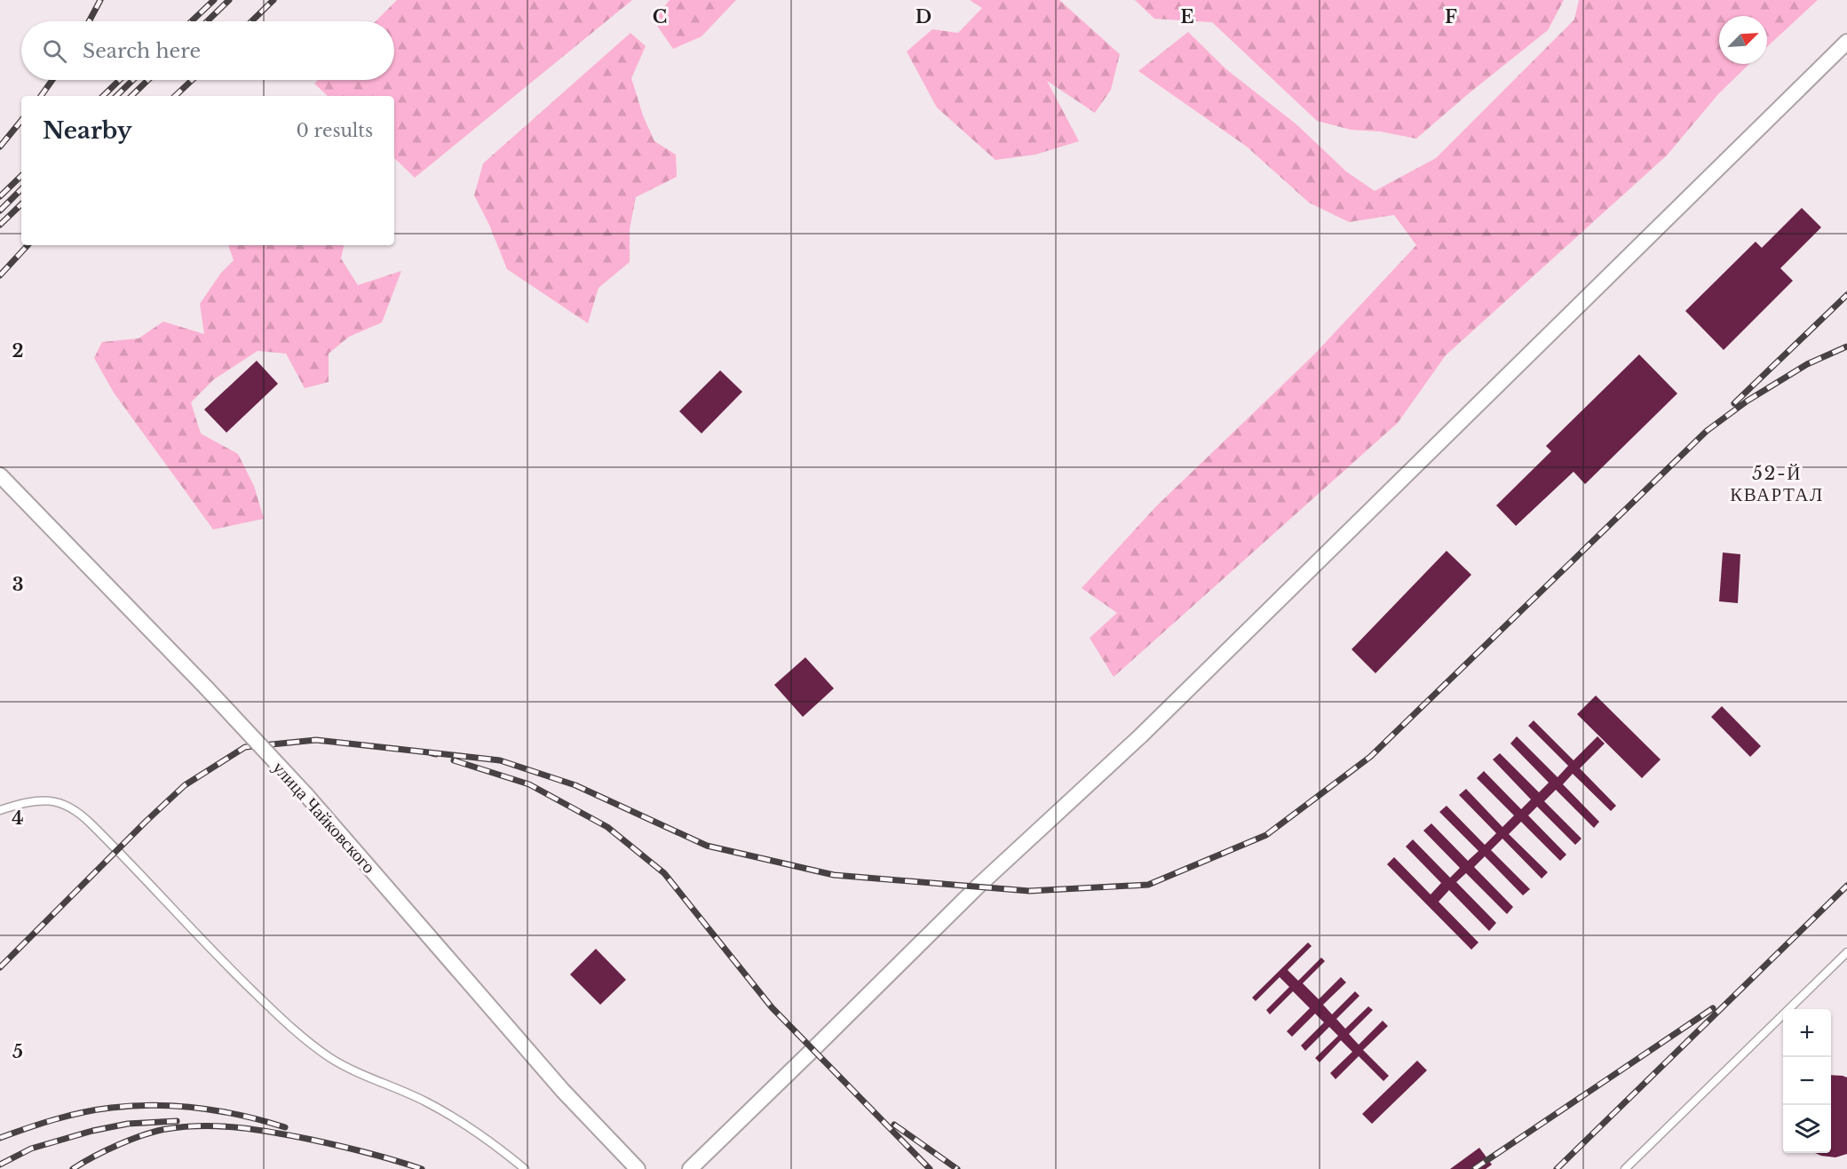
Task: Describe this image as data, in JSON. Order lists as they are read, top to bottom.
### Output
{
  "streets": {
    "street": ["улица Чайковского"]
  },
  "districts": ["52-Й КВАРТАЛ"],
  "north": "top right",
  "page": {
    "search": "Search here",
    "heading": ["Nearby", "0 results"],
    "map_buttons": ["+", "−"]
  },
  "grid": {
    "columns": [
      "C",
      "D",
      "E",
      "F"
    ],
    "rows": [
      "2",
      "3",
      "4",
      "5"
    ]
  }
}
